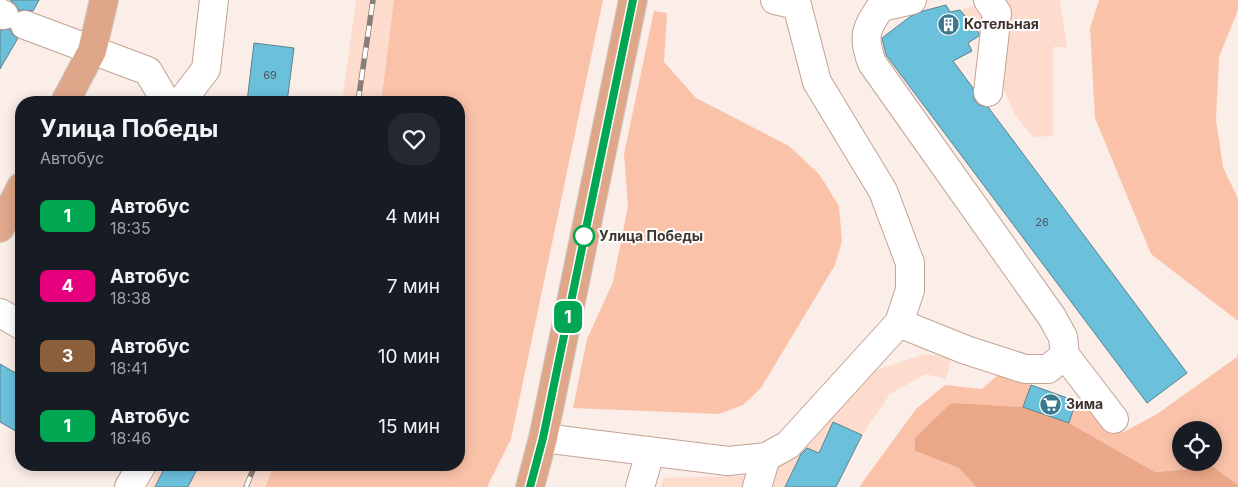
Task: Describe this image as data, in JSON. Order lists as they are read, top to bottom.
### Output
{
  "places": {
    "building": ["Котельная"],
    "other": ["Улица Победы"],
    "supermarket": ["Зима"]
  },
  "lines": ["bus line 1"],
  "house_numbers": ["69", "26"],
  "page": {
    "on_map": "1",
    "heading": ["Улица Победы", "Автобус"],
    "list": [
      {
        "mark": "1",
        "name": "Автобус",
        "note": "18:35",
        "value": "4 мин"
      },
      {
        "mark": "4",
        "name": "Автобус",
        "note": "18:38",
        "value": "7 мин"
      },
      {
        "mark": "3",
        "name": "Автобус",
        "note": "18:41",
        "value": "10 мин"
      },
      {
        "mark": "1",
        "name": "Автобус",
        "note": "18:46",
        "value": "15 мин"
      }
    ]
  }
}
